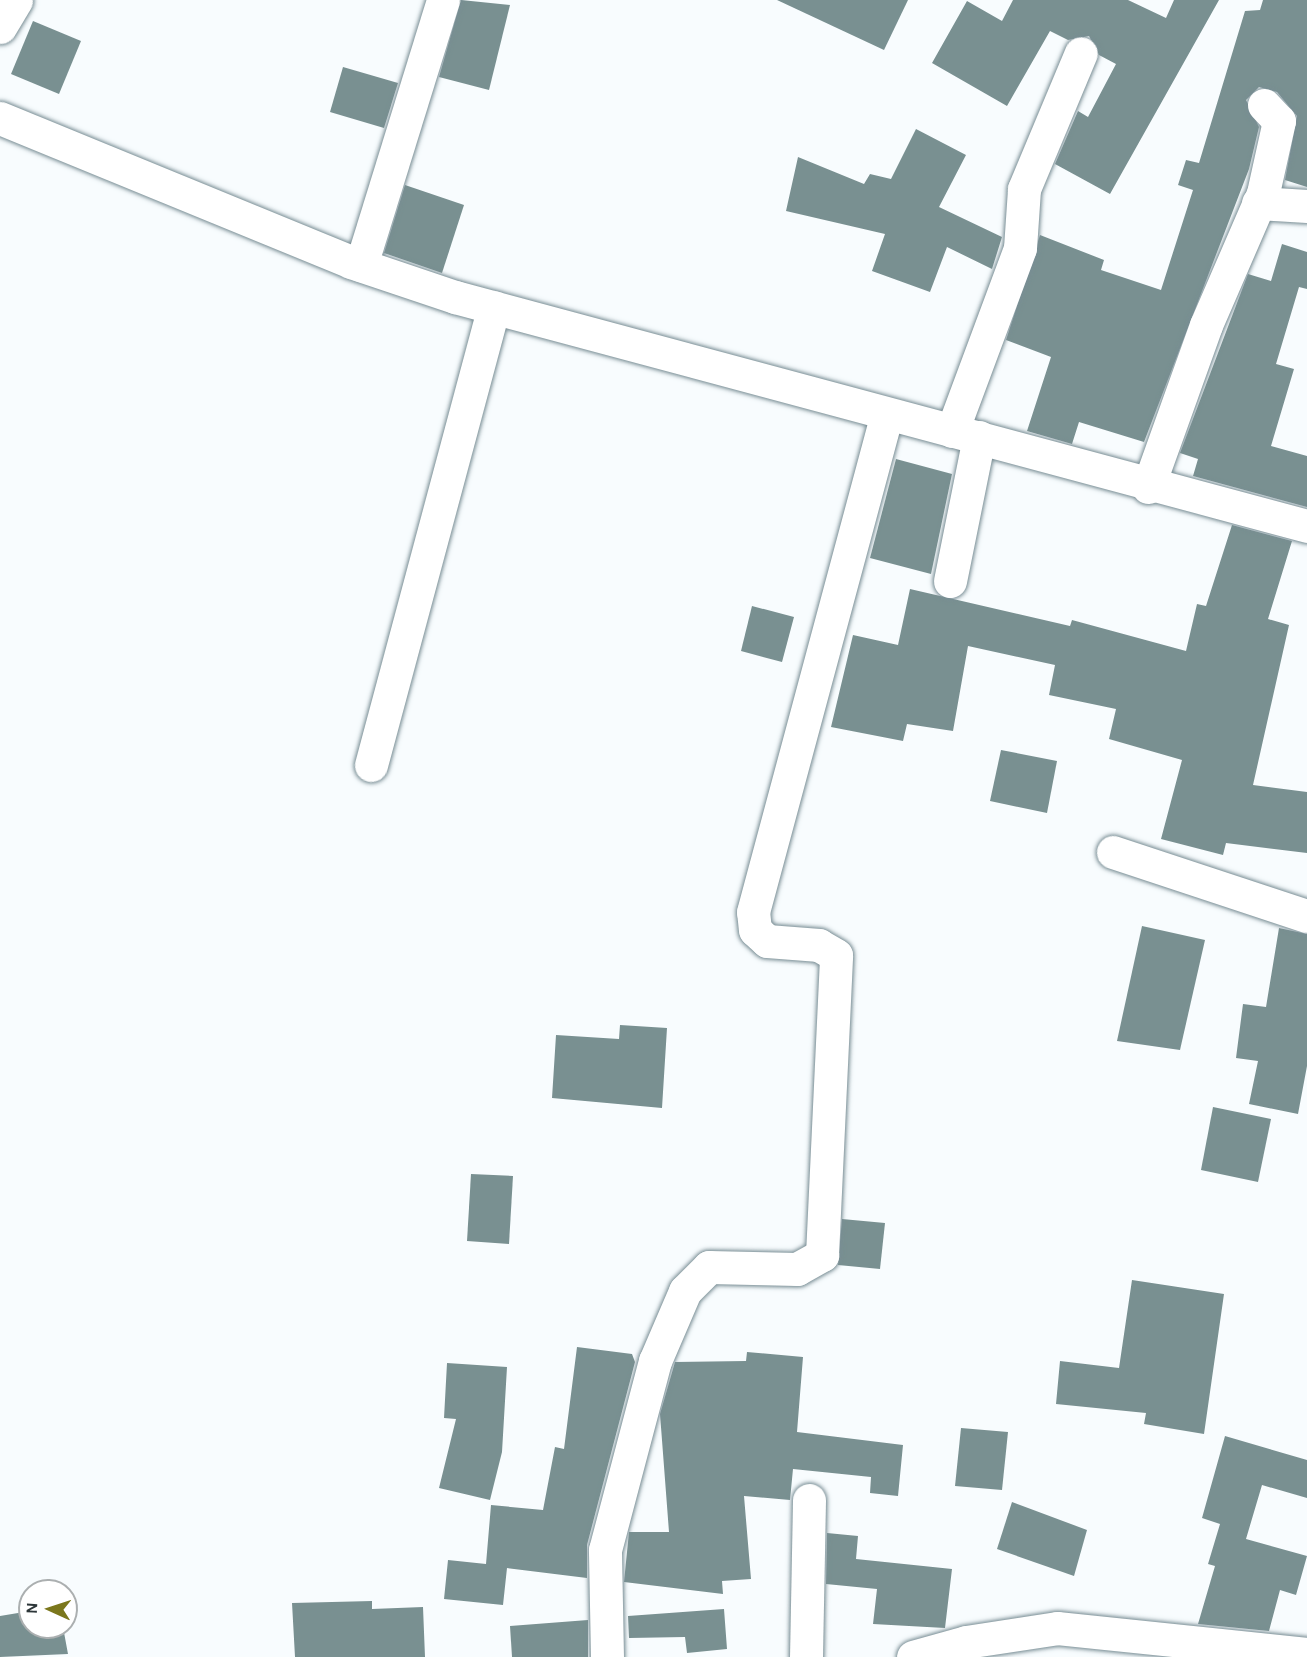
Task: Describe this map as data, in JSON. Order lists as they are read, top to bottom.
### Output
{
  "north": "left"
}
